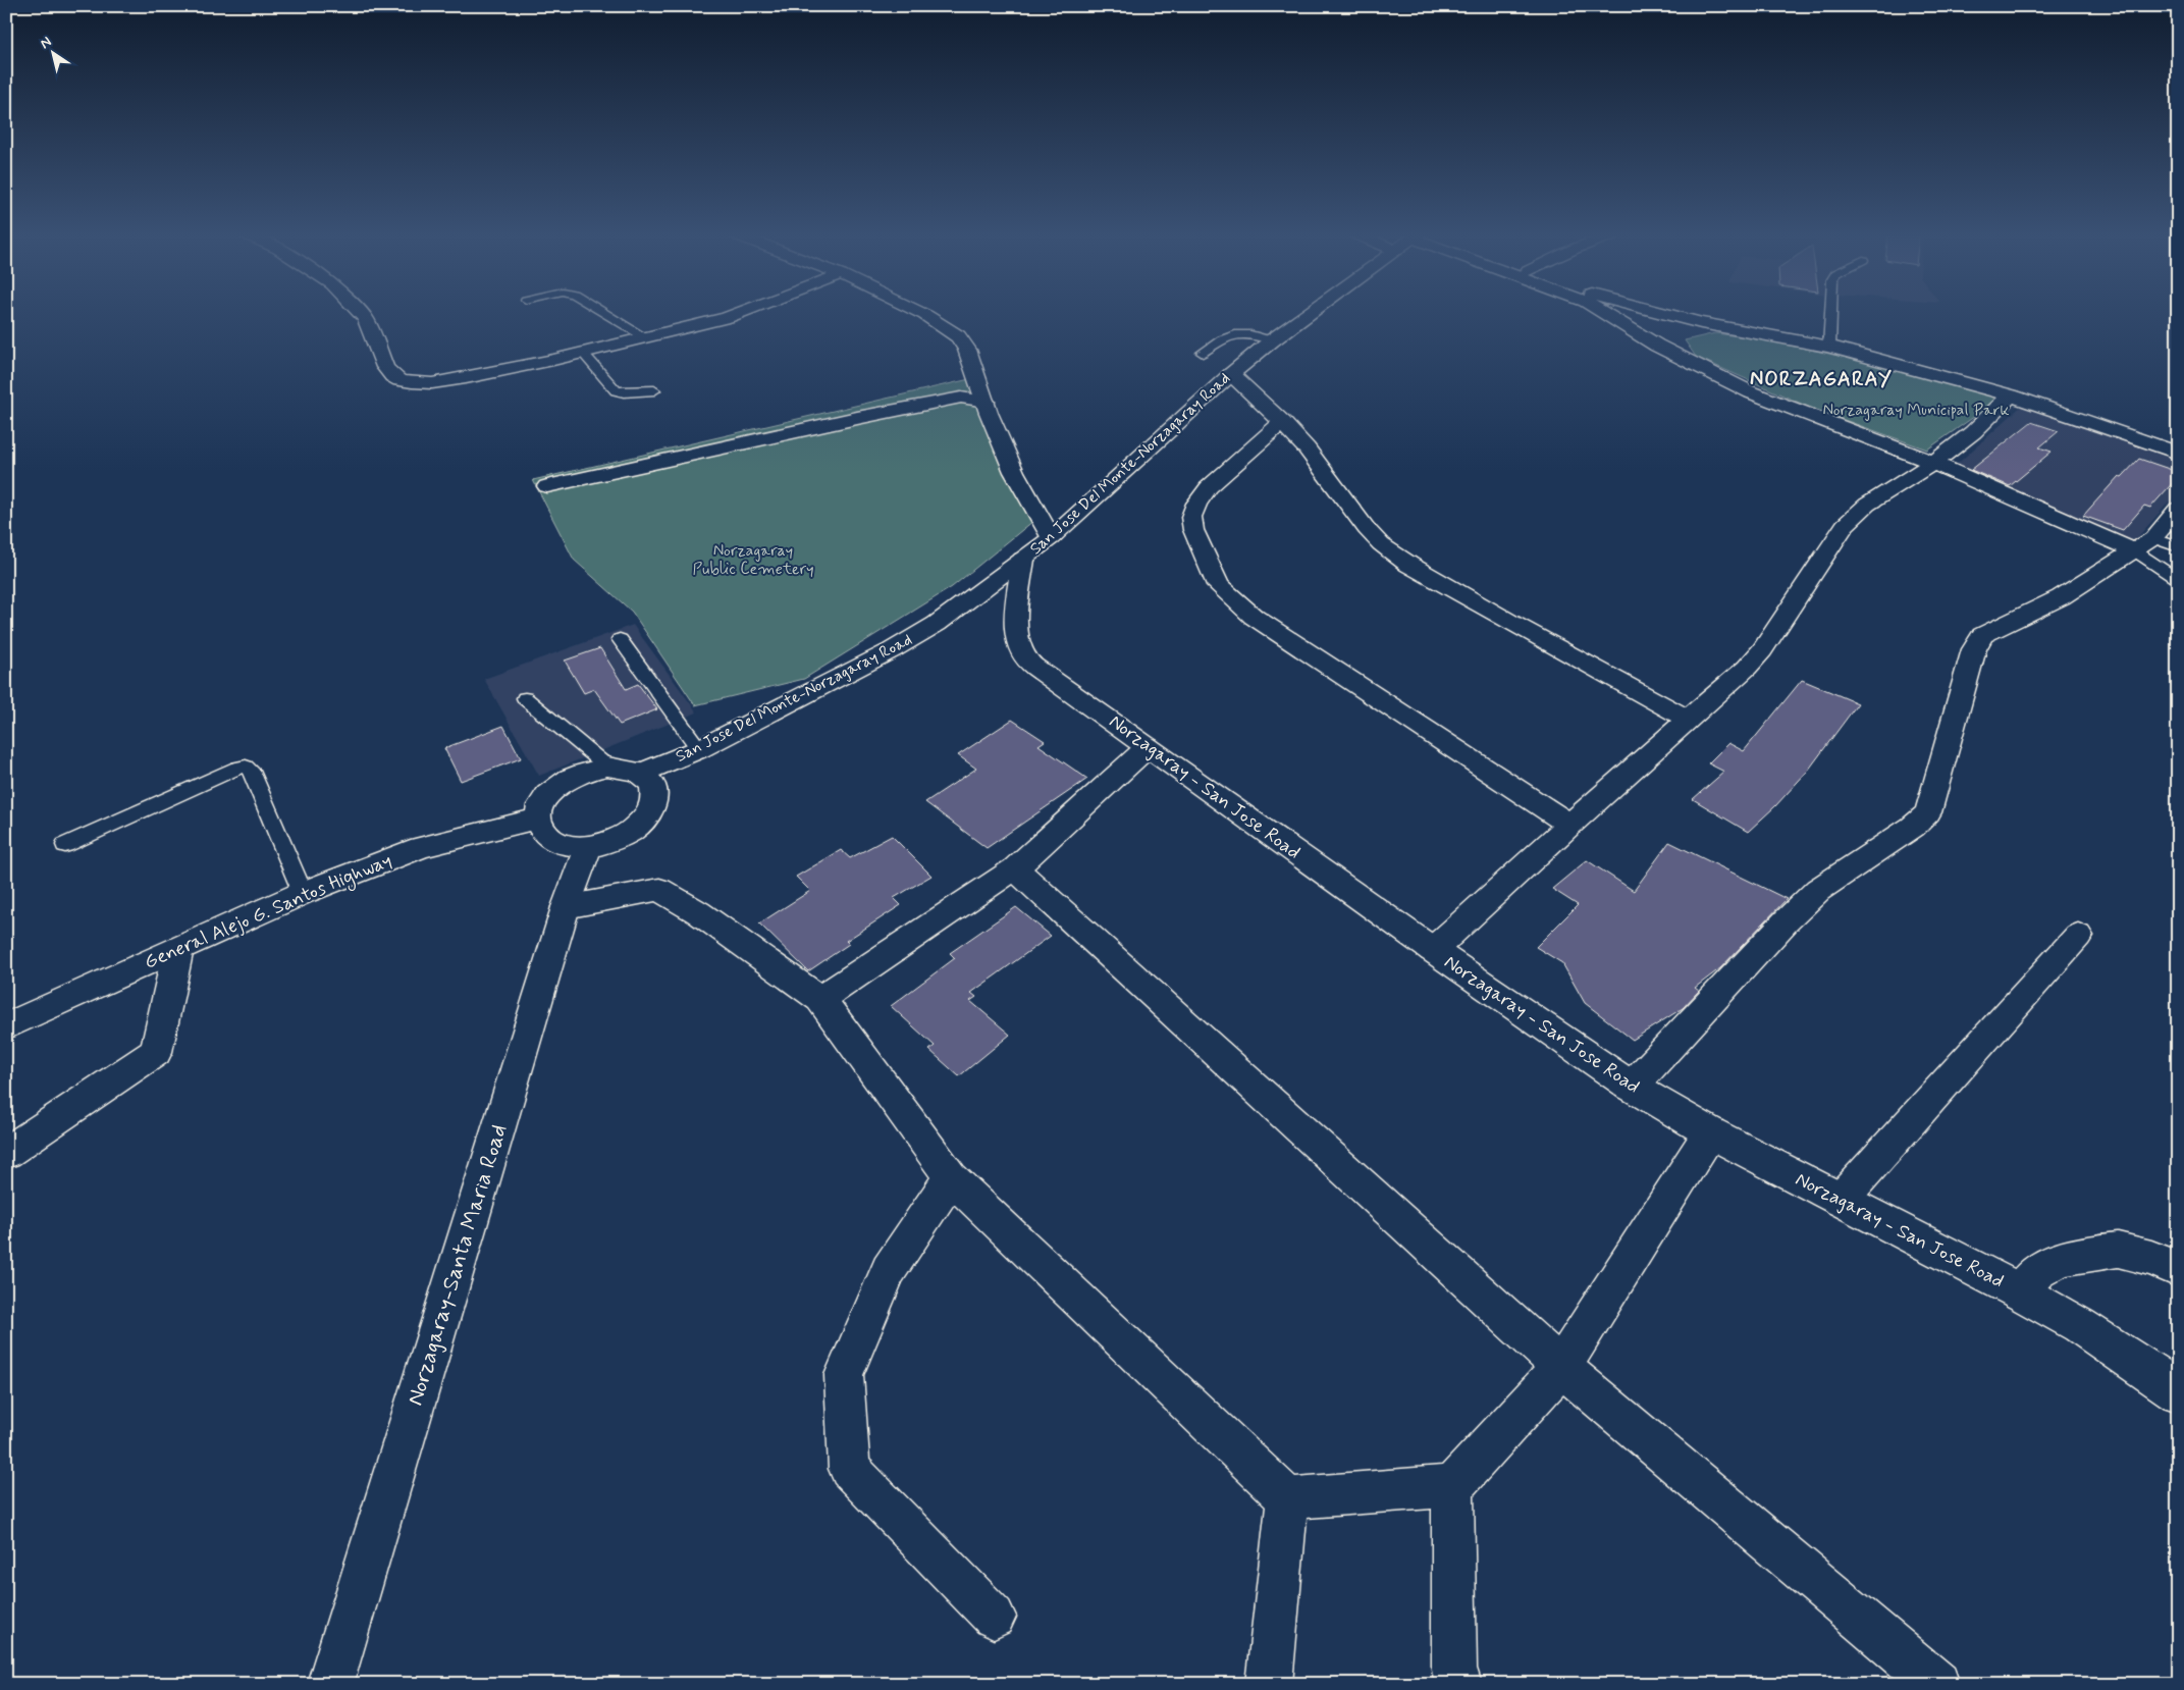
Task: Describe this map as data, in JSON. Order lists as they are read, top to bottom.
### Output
{
  "streets": {
    "street": [
      "San Jose Del Monte-Norzagaray Road",
      "Norzagaray - San Jose Road",
      "General Alejo G. Santos Highway",
      "Norzagaray-Santa Maria Road"
    ]
  },
  "crossings": [
    ["San Jose Del Monte-Norzagaray Road", "Norzagaray - San Jose Road"],
    ["San Jose Del Monte-Norzagaray Road", "General Alejo G. Santos Highway"],
    ["San Jose Del Monte-Norzagaray Road", "Norzagaray-Santa Maria Road"],
    ["General Alejo G. Santos Highway", "Norzagaray-Santa Maria Road"]
  ],
  "districts": ["NORZAGARAY"],
  "parks": ["Norzagaray Municipal Park", "Norzagaray Public Cemetery"],
  "north": "top left"
}
